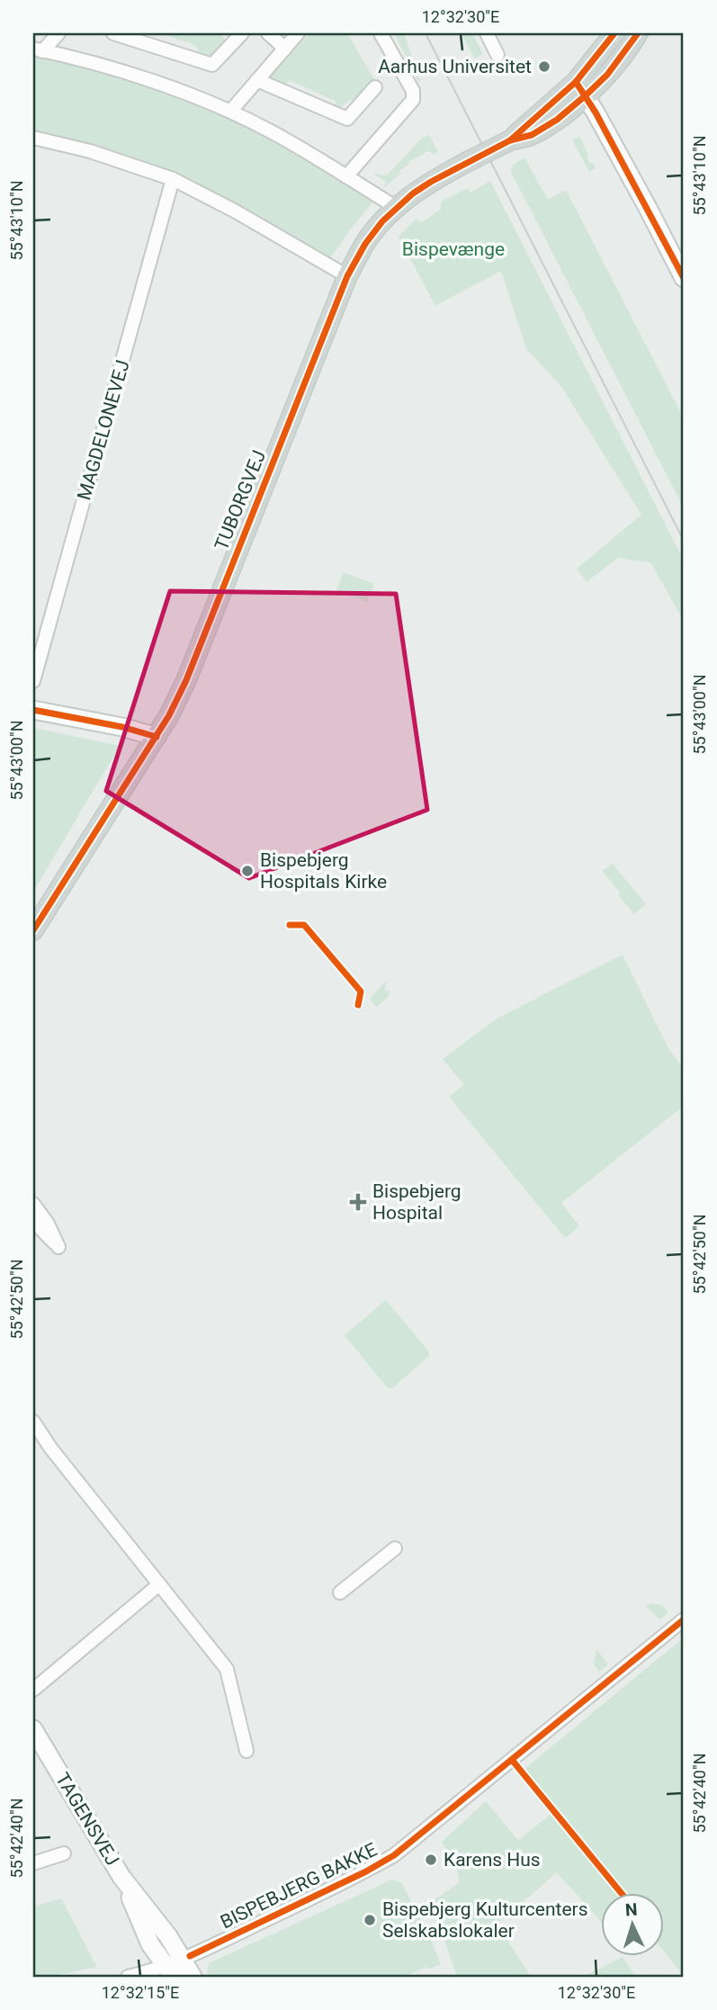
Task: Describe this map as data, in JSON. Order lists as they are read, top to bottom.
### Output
{
  "streets": {
    "main road": ["TUBORGVEJ"],
    "street": ["MAGDELONEVEJ", "TAGENSVEJ", "BISPEBJERG BAKKE"]
  },
  "crossings": [
    ["TAGENSVEJ", "BISPEBJERG BAKKE"]
  ],
  "parks": ["Bispevænge"],
  "places": {
    "other": [
      "Aarhus Universitet",
      "Bispebjerg Hospitals Kirke",
      "Karens Hus",
      "Bispebjerg Kulturcenters Selskabslokaler"
    ],
    "health": ["Bispebjerg Hospital"]
  },
  "north": "top",
  "coordinates": [
    "12°32'30\"E",
    "55°43'10\"N",
    "55°43'00\"N",
    "55°42'50\"N",
    "55°42'40\"N",
    "12°32'15\"E"
  ]
}
